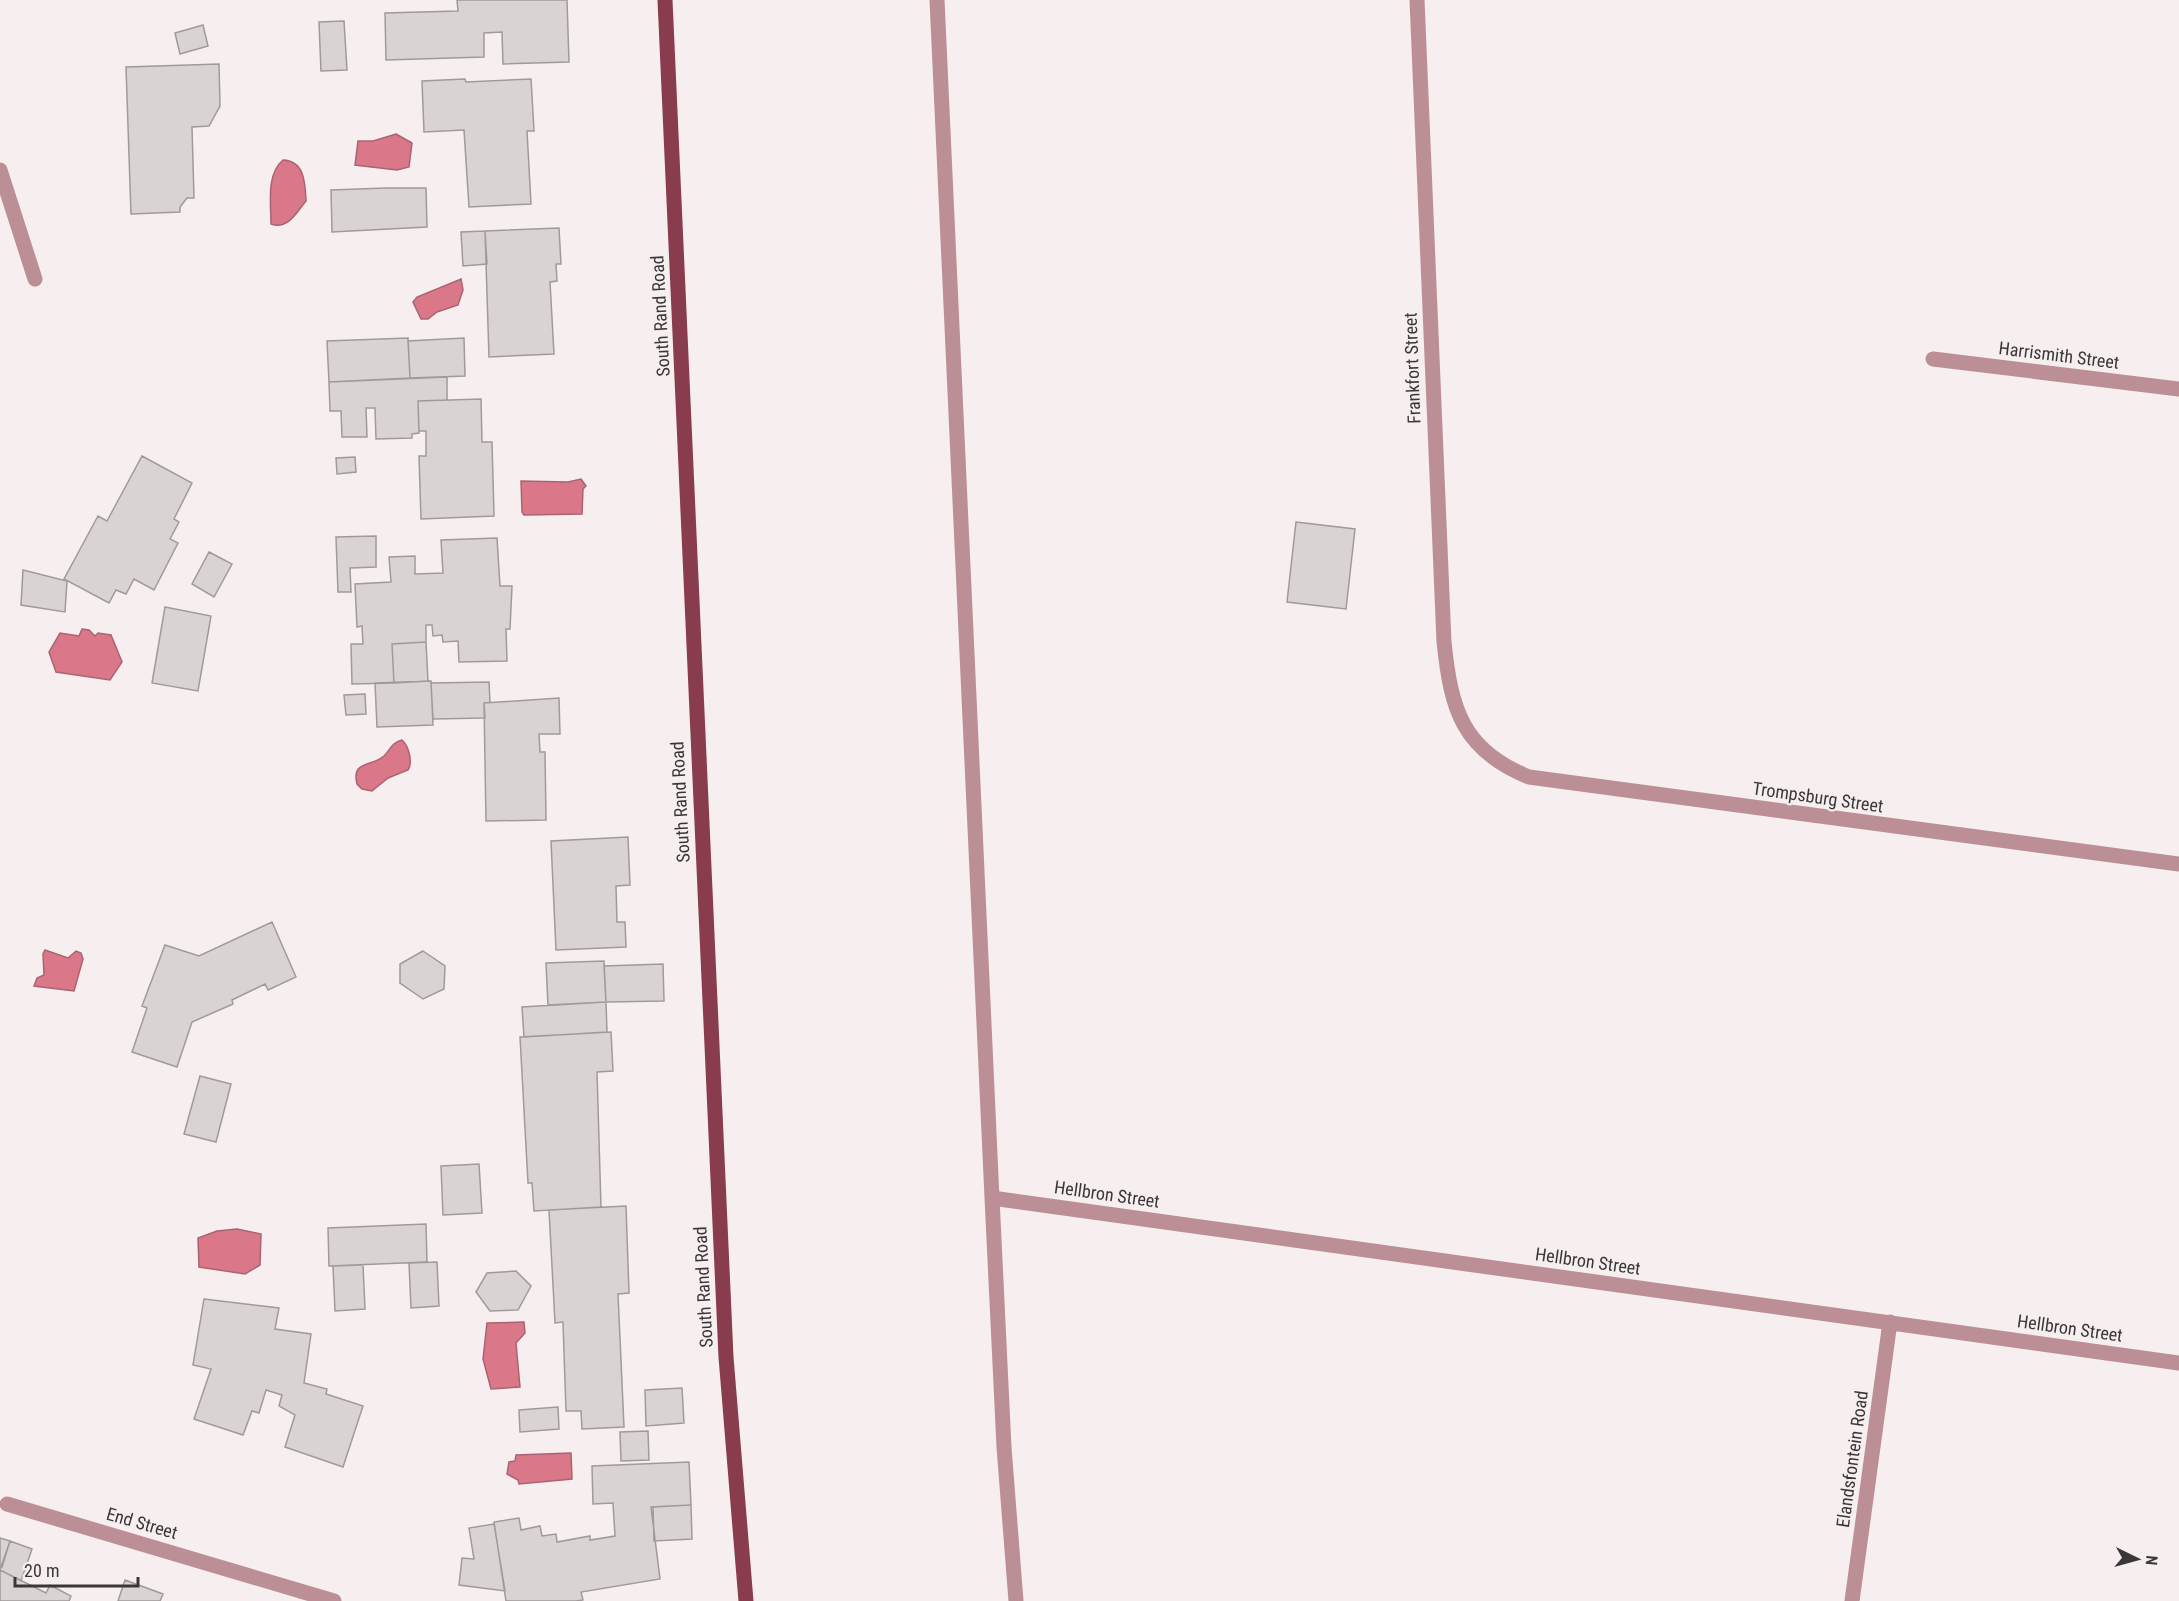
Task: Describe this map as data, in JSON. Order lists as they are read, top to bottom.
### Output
{
  "streets": {
    "main road": ["South Rand Road"],
    "street": [
      "Harrismith Street",
      "Frankfort Street",
      "Trompsburg Street",
      "Hellbron Street",
      "Elandsfontein Road",
      "End Street"
    ]
  },
  "crossings": [
    ["Frankfort Street", "Trompsburg Street"],
    ["Hellbron Street", "Elandsfontein Road"]
  ],
  "scale_bar": "20 m",
  "north": "right"
}
